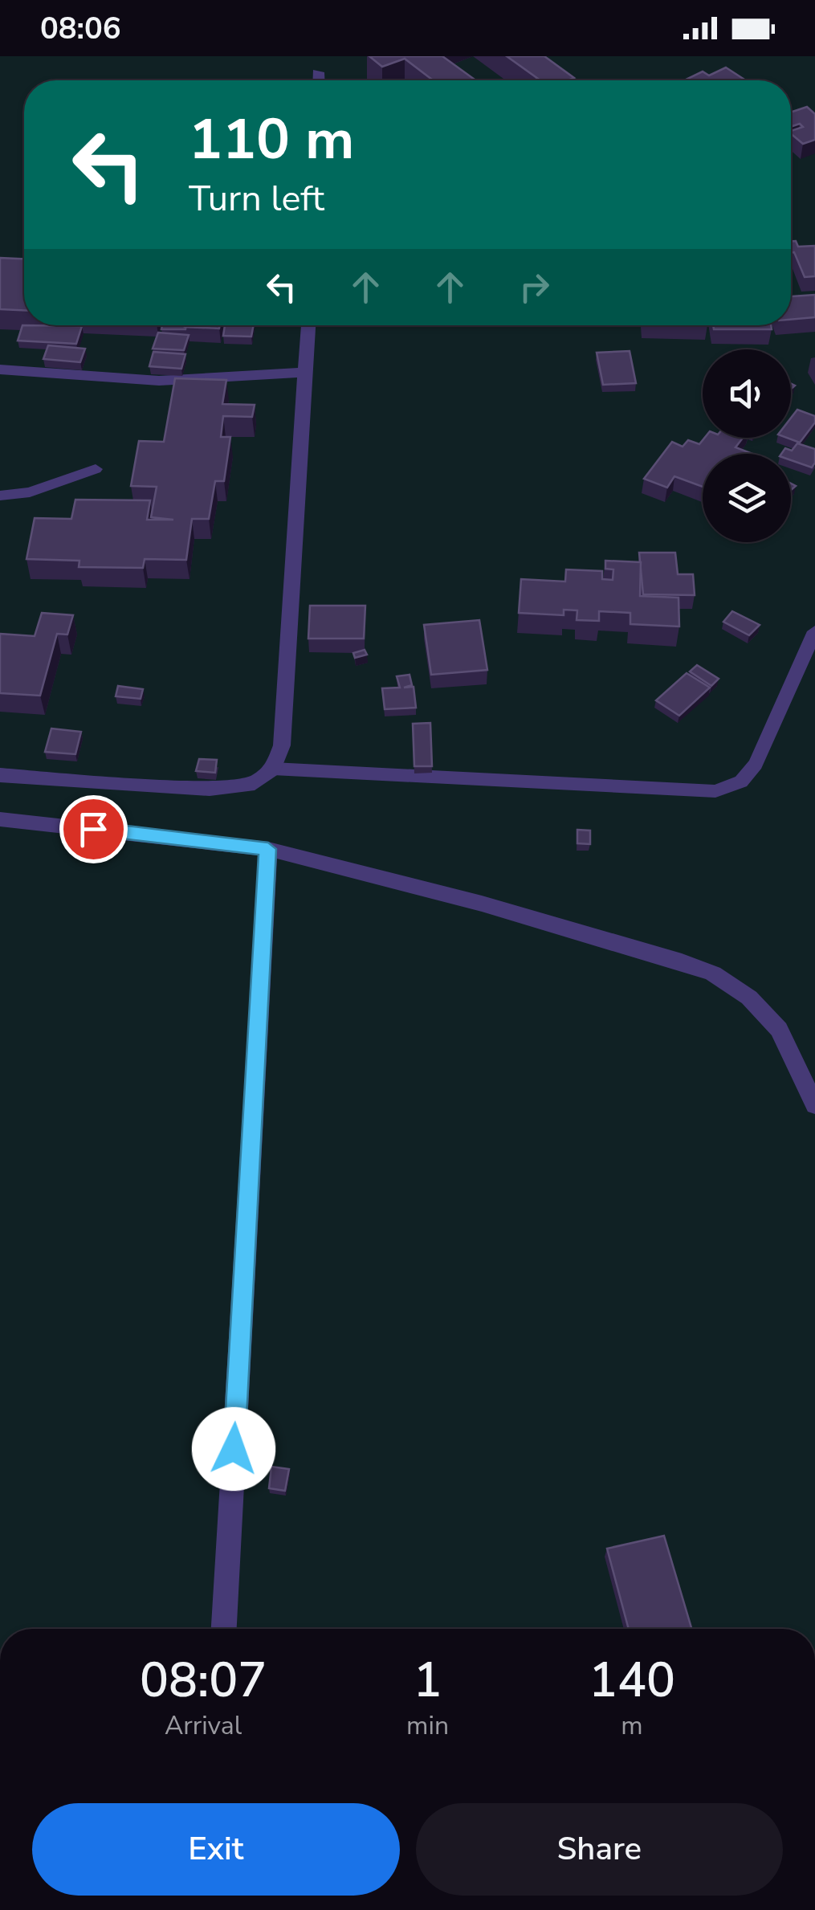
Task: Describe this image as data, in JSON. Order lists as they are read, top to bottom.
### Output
{
  "page": {
    "status": "08:06",
    "turn": ["110 m", "Turn left"],
    "eta": [
      "08:07",
      "Arrival",
      "1",
      "min",
      "140",
      "m"
    ],
    "buttons": ["Exit", "Share"]
  }
}
